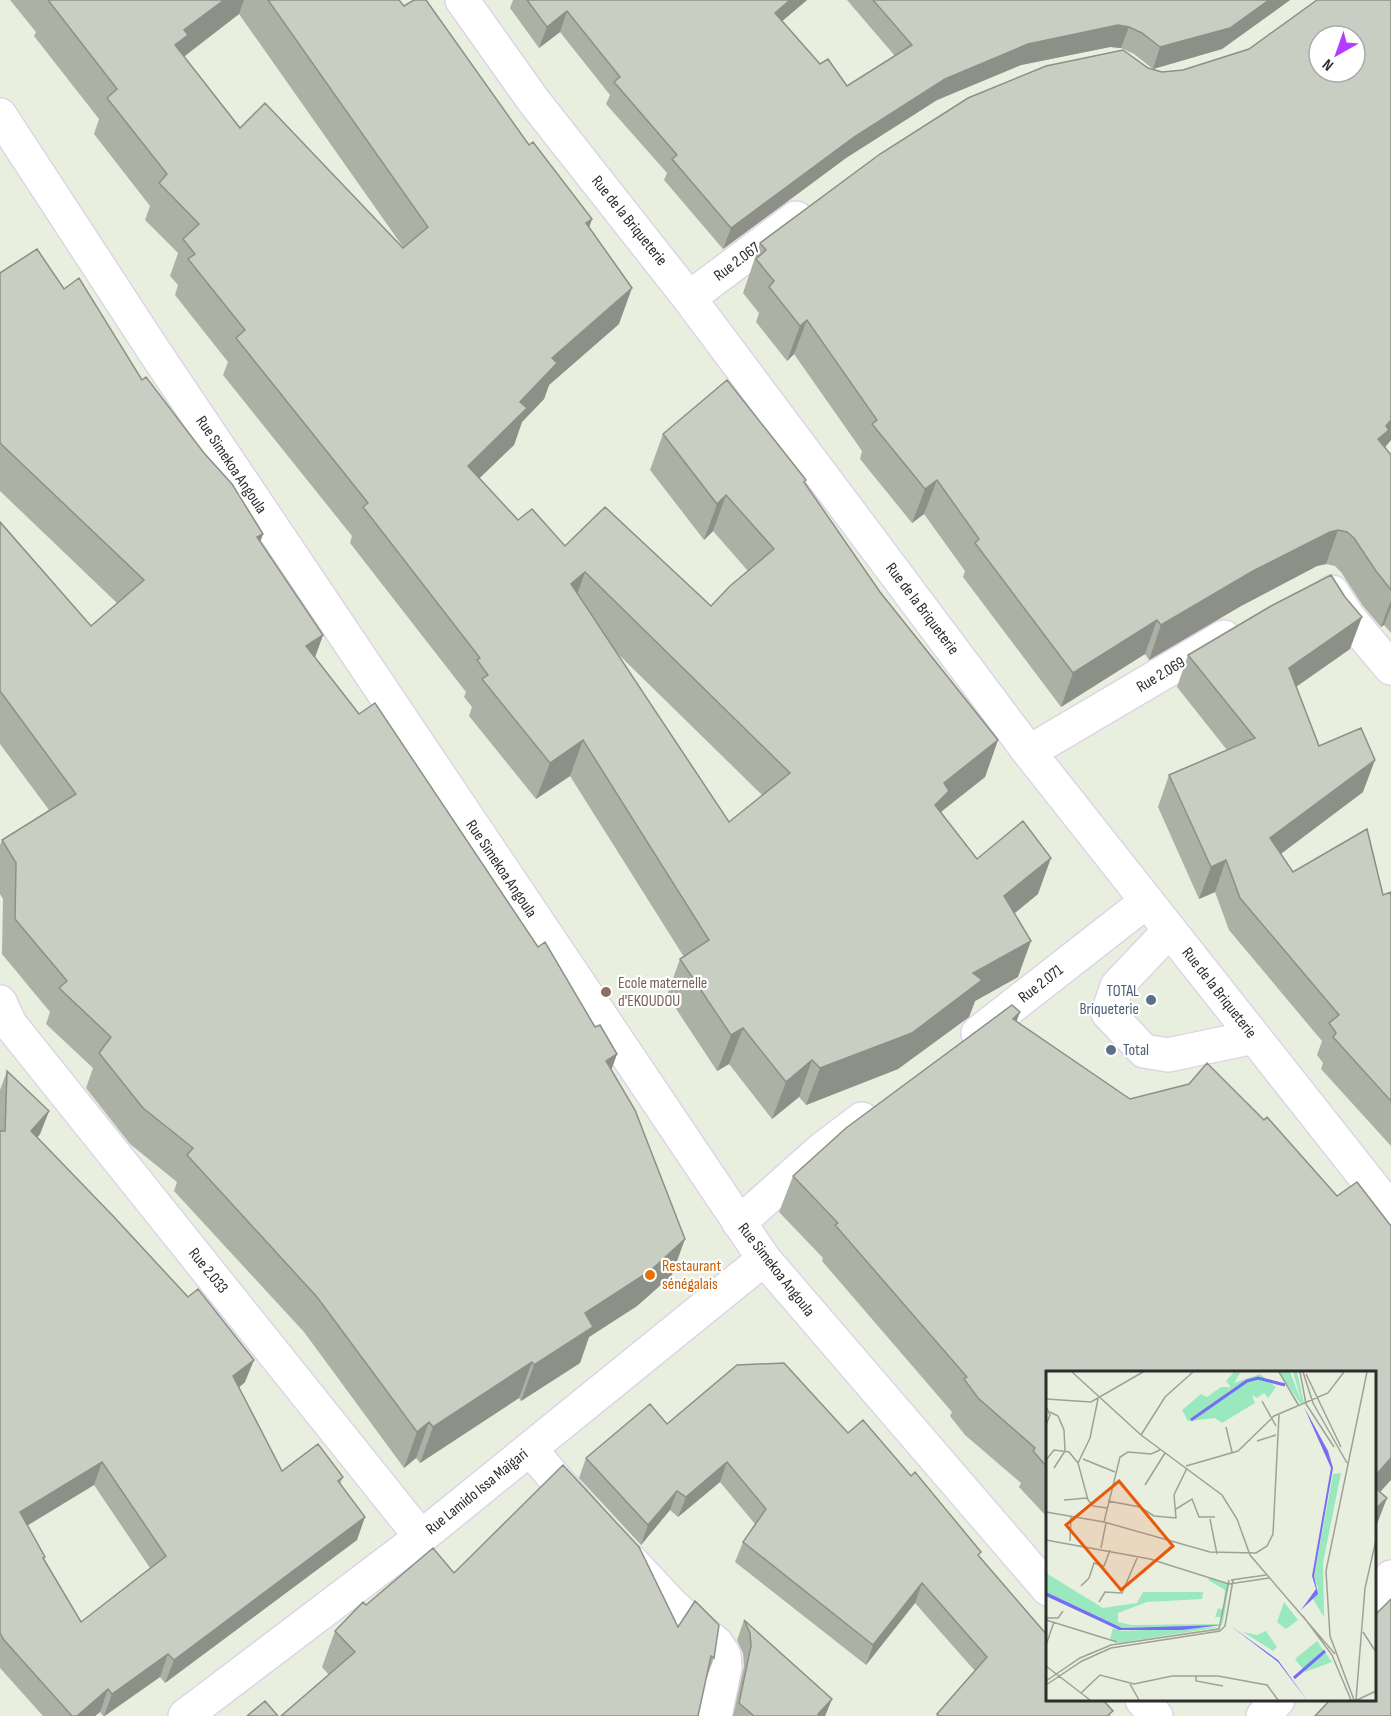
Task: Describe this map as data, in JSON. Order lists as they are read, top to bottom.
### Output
{
  "streets": {
    "street": [
      "Rue de la Briqueterie",
      "Rue 2.067",
      "Rue Simekoa Angoula",
      "Rue 2.069",
      "Rue 2.071",
      "Rue 2.033",
      "Rue Lamido Issa Maïgari"
    ]
  },
  "crossings": [
    ["Rue de la Briqueterie", "Rue 2.067"],
    ["Rue de la Briqueterie", "Rue 2.069"],
    ["Rue de la Briqueterie", "Rue 2.071"],
    ["Rue Simekoa Angoula", "Rue Lamido Issa Maïgari"],
    ["Rue 2.033", "Rue Lamido Issa Maïgari"]
  ],
  "places": [
    "Ecole maternelle d'EKOUDOU",
    "TOTAL Briqueterie",
    "Total",
    "Restaurant sénégalais"
  ],
  "north": "bottom left"
}
